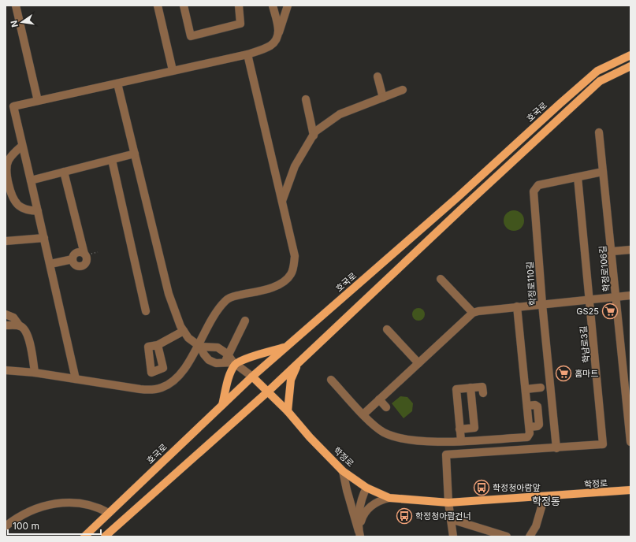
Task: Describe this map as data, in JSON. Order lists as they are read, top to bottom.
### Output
{
  "streets": {
    "main road": ["호국로", "학정로"],
    "street": ["학정로106길", "학정로110길", "학남로3길"]
  },
  "crossings": [
    ["호국로", "학정로"],
    ["학정로106길", "학정로110길"],
    ["학정로110길", "학남로3길"]
  ],
  "districts": ["학정동"],
  "places": {
    "supermarket": ["GS25", "홈마트"],
    "bus stop": ["학정청아람앞", "학정청아람건너"]
  },
  "scale_bar": "100 m",
  "north": "left"
}
